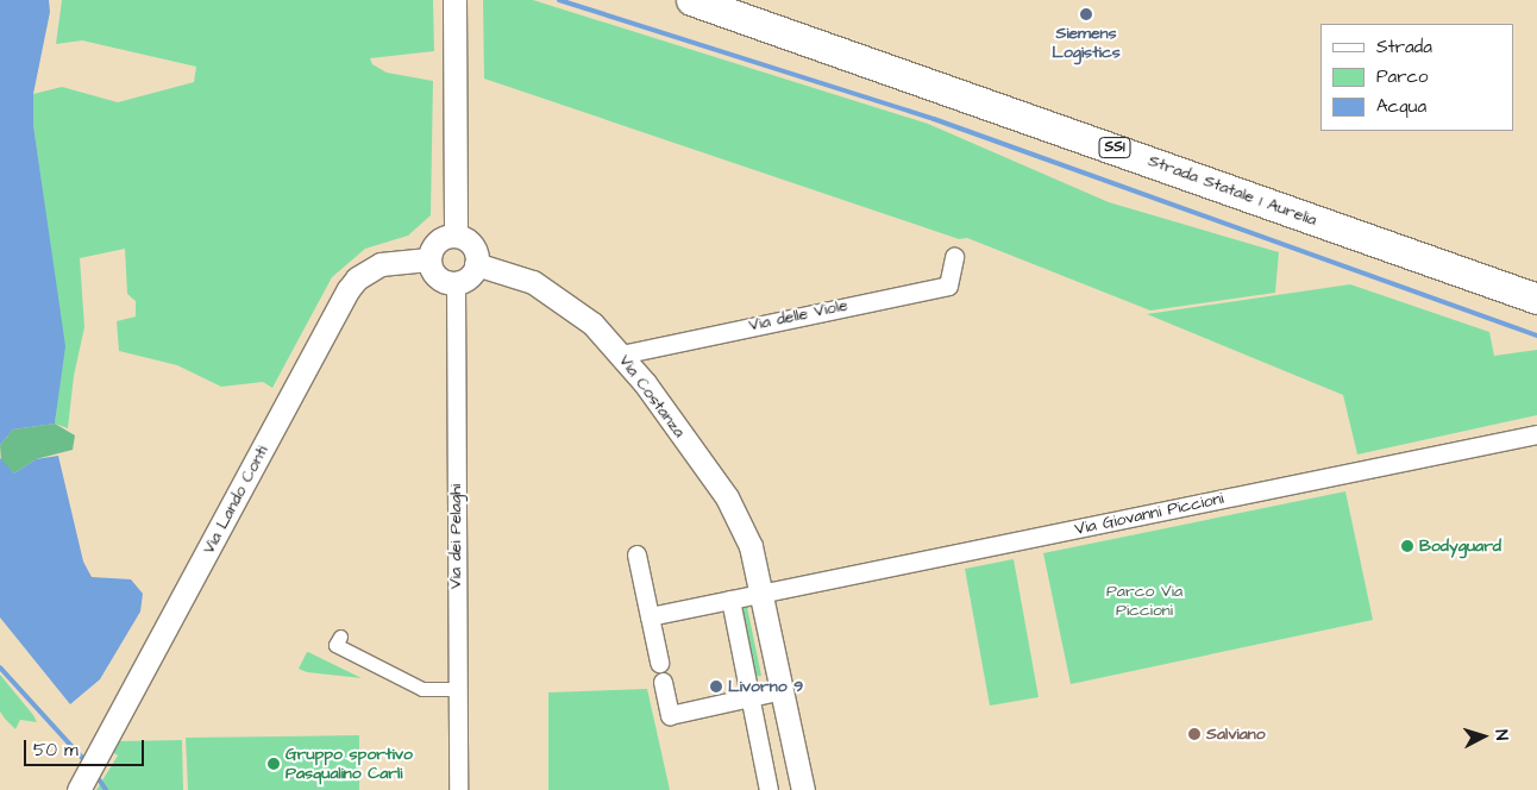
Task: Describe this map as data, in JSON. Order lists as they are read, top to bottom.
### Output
{
  "streets": {
    "highway": ["SS1", "Strada Statale 1 Aurelia"],
    "street": [
      "Via delle Viole",
      "Via Costanza",
      "Via Lando Conti",
      "Via Giovanni Piccioni",
      "Via dei Pelaghi"
    ]
  },
  "crossings": [
    ["Via delle Viole", "Via Costanza"],
    ["Via Costanza", "Via Lando Conti"],
    ["Via Costanza", "Via Giovanni Piccioni"],
    ["Via Costanza", "Via dei Pelaghi"],
    ["Via Lando Conti", "Via dei Pelaghi"]
  ],
  "parks": ["Parco Via Piccioni"],
  "places": [
    "Siemens Logistics",
    "Bodyguard",
    "Livorno 9",
    "Salviano",
    "Gruppo sportivo Pasqualino Carli"
  ],
  "legend": ["Strada", "Parco", "Acqua"],
  "scale_bar": "50 m",
  "north": "right"
}
